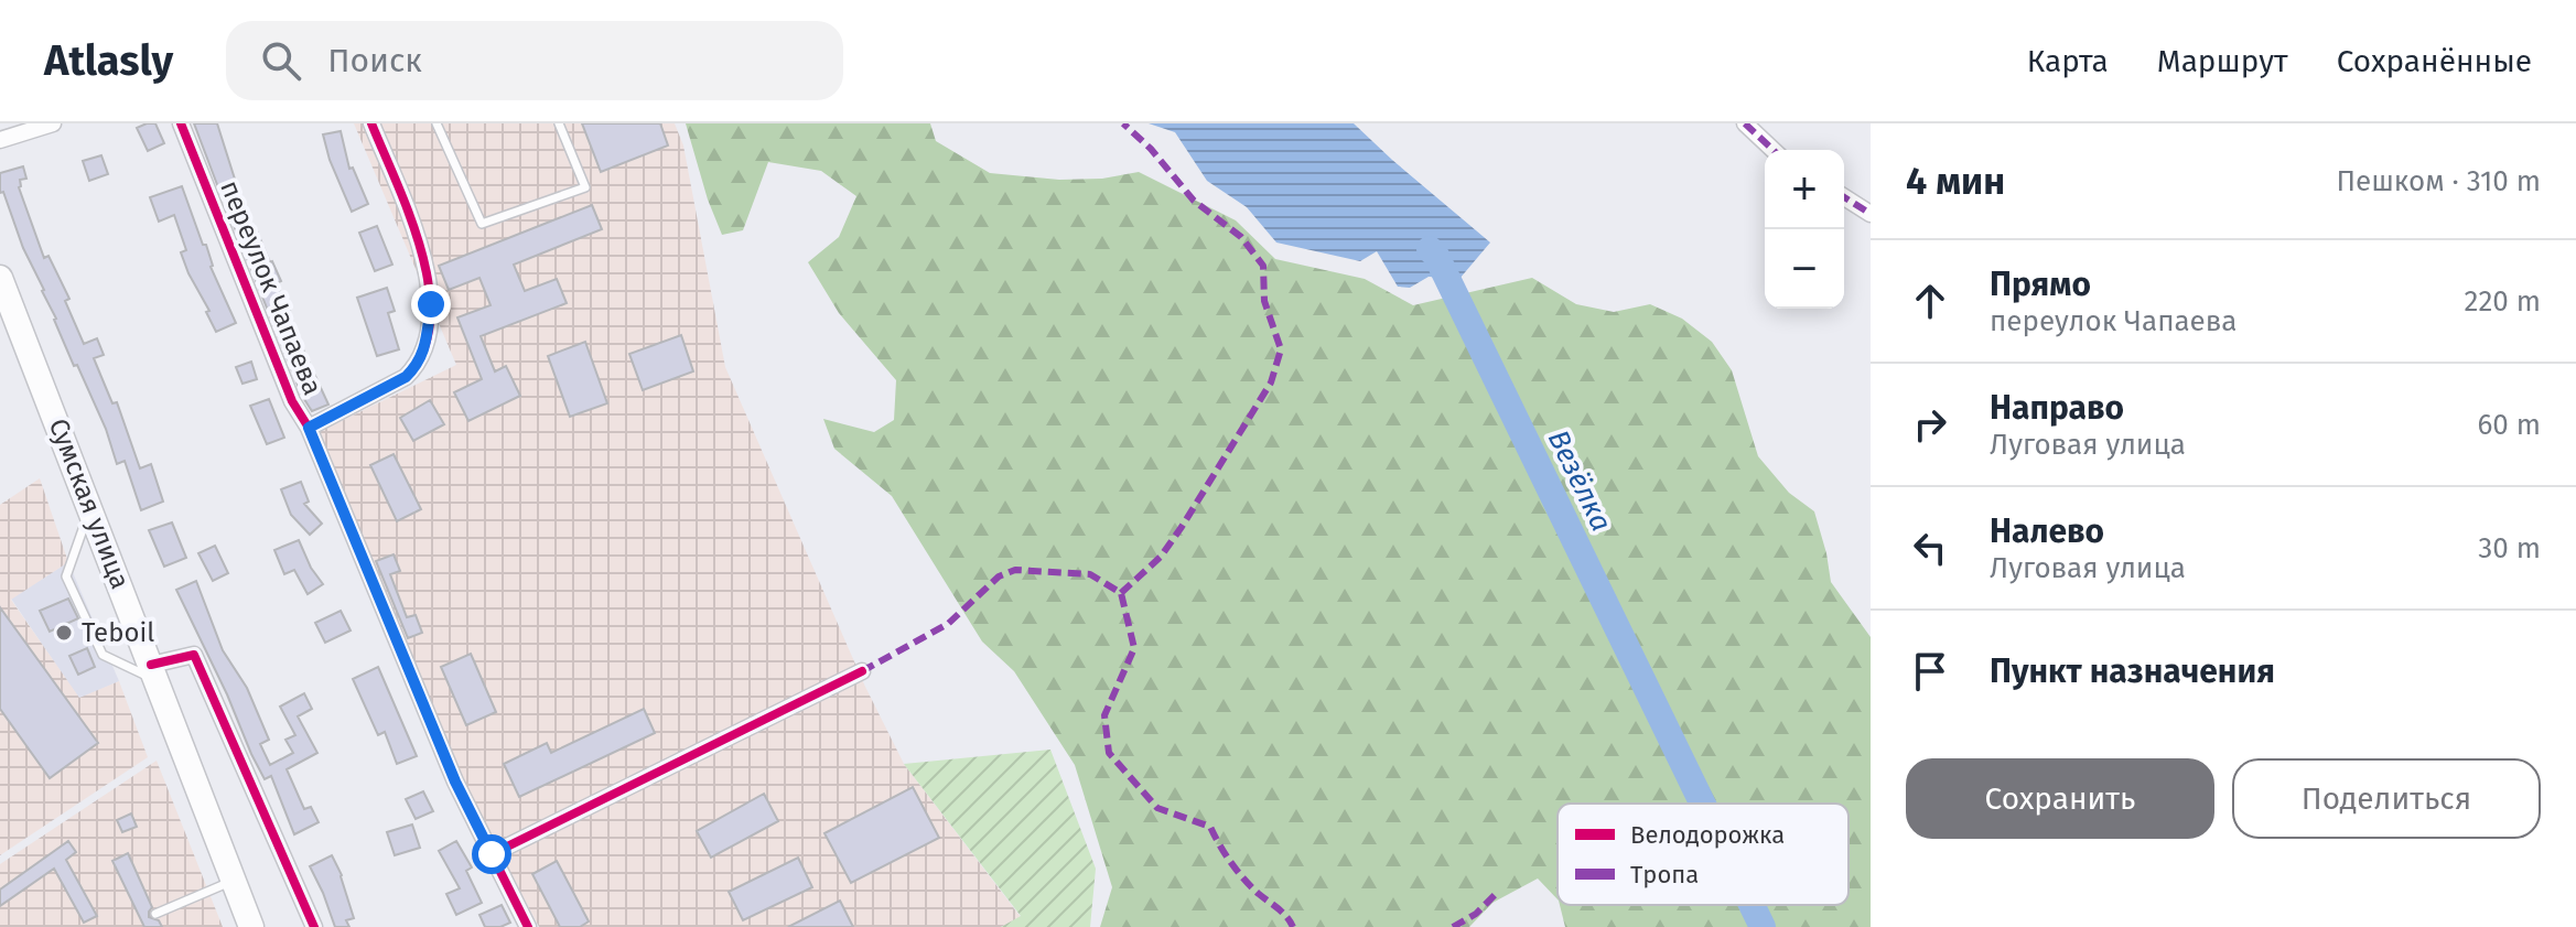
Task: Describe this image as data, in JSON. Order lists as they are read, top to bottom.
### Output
{
  "streets": {
    "main road": ["Сумская улица"],
    "street": ["переулок Чапаева"]
  },
  "water": ["Везёлка"],
  "places": ["Teboil"],
  "legend": ["Велодорожка", "Тропа"],
  "page": {
    "header": "Atlasly",
    "search": "Поиск",
    "nav": ["Карта", "Маршрут", "Сохранённые"],
    "heading": ["4 мин", "Пешком · 310 m"],
    "map_buttons": ["+", "−"],
    "list": [
      ["Прямо", "переулок Чапаева", "220 m"],
      ["Направо", "Луговая улица", "60 m"],
      ["Налево", "Луговая улица", "30 m"],
      "Пункт назначения"
    ],
    "buttons": ["Сохранить", "Поделиться"]
  }
}
